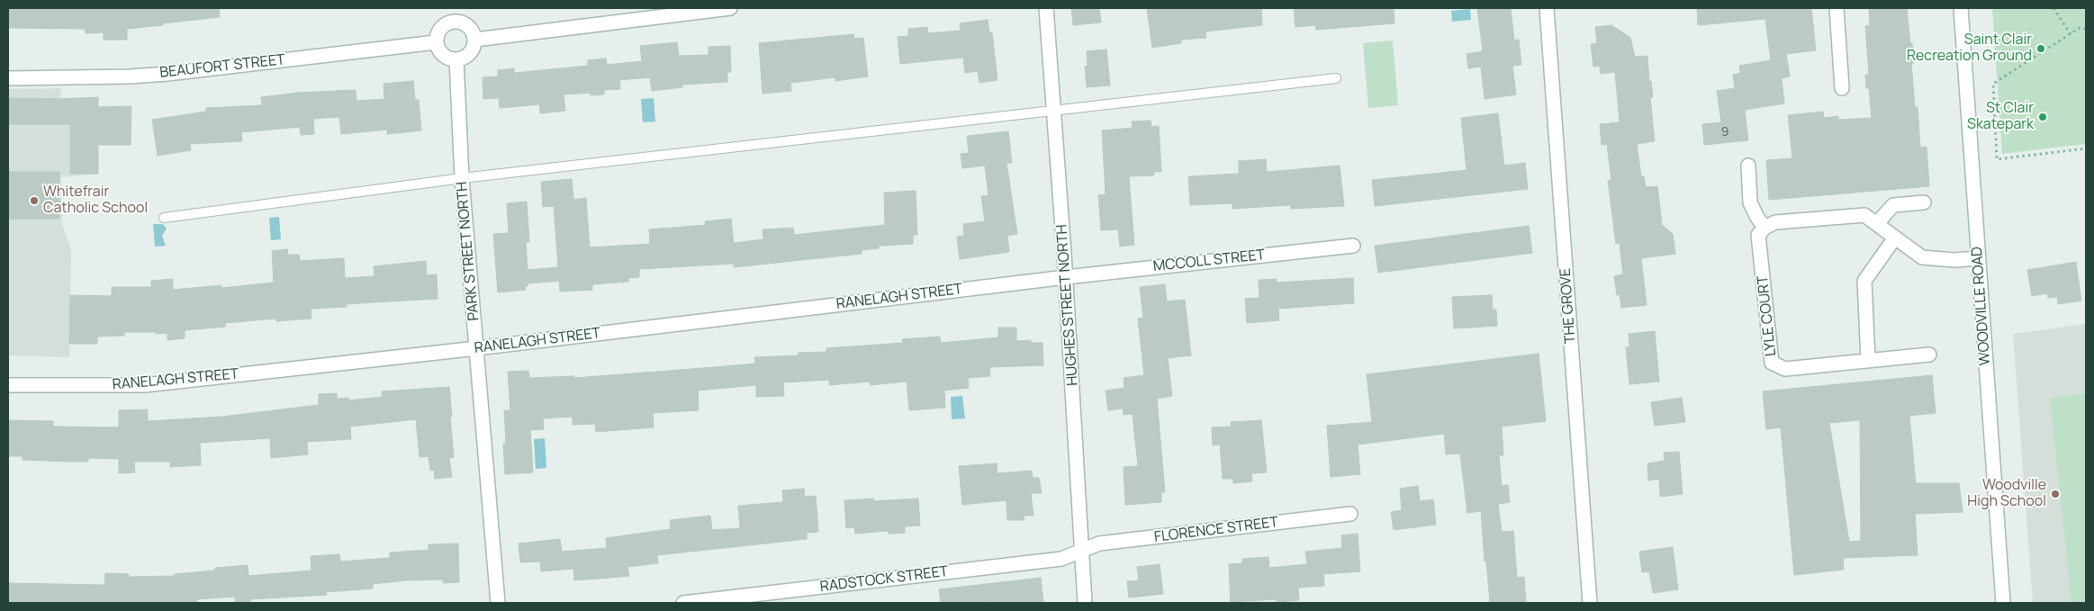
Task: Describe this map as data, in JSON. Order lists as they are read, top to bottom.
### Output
{
  "streets": {
    "street": [
      "BEAUFORT STREET",
      "PARK STREET NORTH",
      "MCCOLL STREET",
      "RANELAGH STREET",
      "HUGHES STREET NORTH",
      "THE GROVE",
      "WOODVILLE ROAD",
      "LYLE COURT",
      "FLORENCE STREET",
      "RADSTOCK STREET"
    ]
  },
  "crossings": [
    ["BEAUFORT STREET", "PARK STREET NORTH"],
    ["PARK STREET NORTH", "RANELAGH STREET"],
    ["MCCOLL STREET", "RANELAGH STREET"],
    ["MCCOLL STREET", "HUGHES STREET NORTH"],
    ["RANELAGH STREET", "HUGHES STREET NORTH"],
    ["HUGHES STREET NORTH", "FLORENCE STREET"],
    ["HUGHES STREET NORTH", "RADSTOCK STREET"],
    ["FLORENCE STREET", "RADSTOCK STREET"]
  ],
  "places": [
    "Saint Clair Recreation Ground",
    "St Clair Skatepark",
    "Whitefrair Catholic School",
    "Woodville High School"
  ],
  "house_numbers": ["9"]
}
